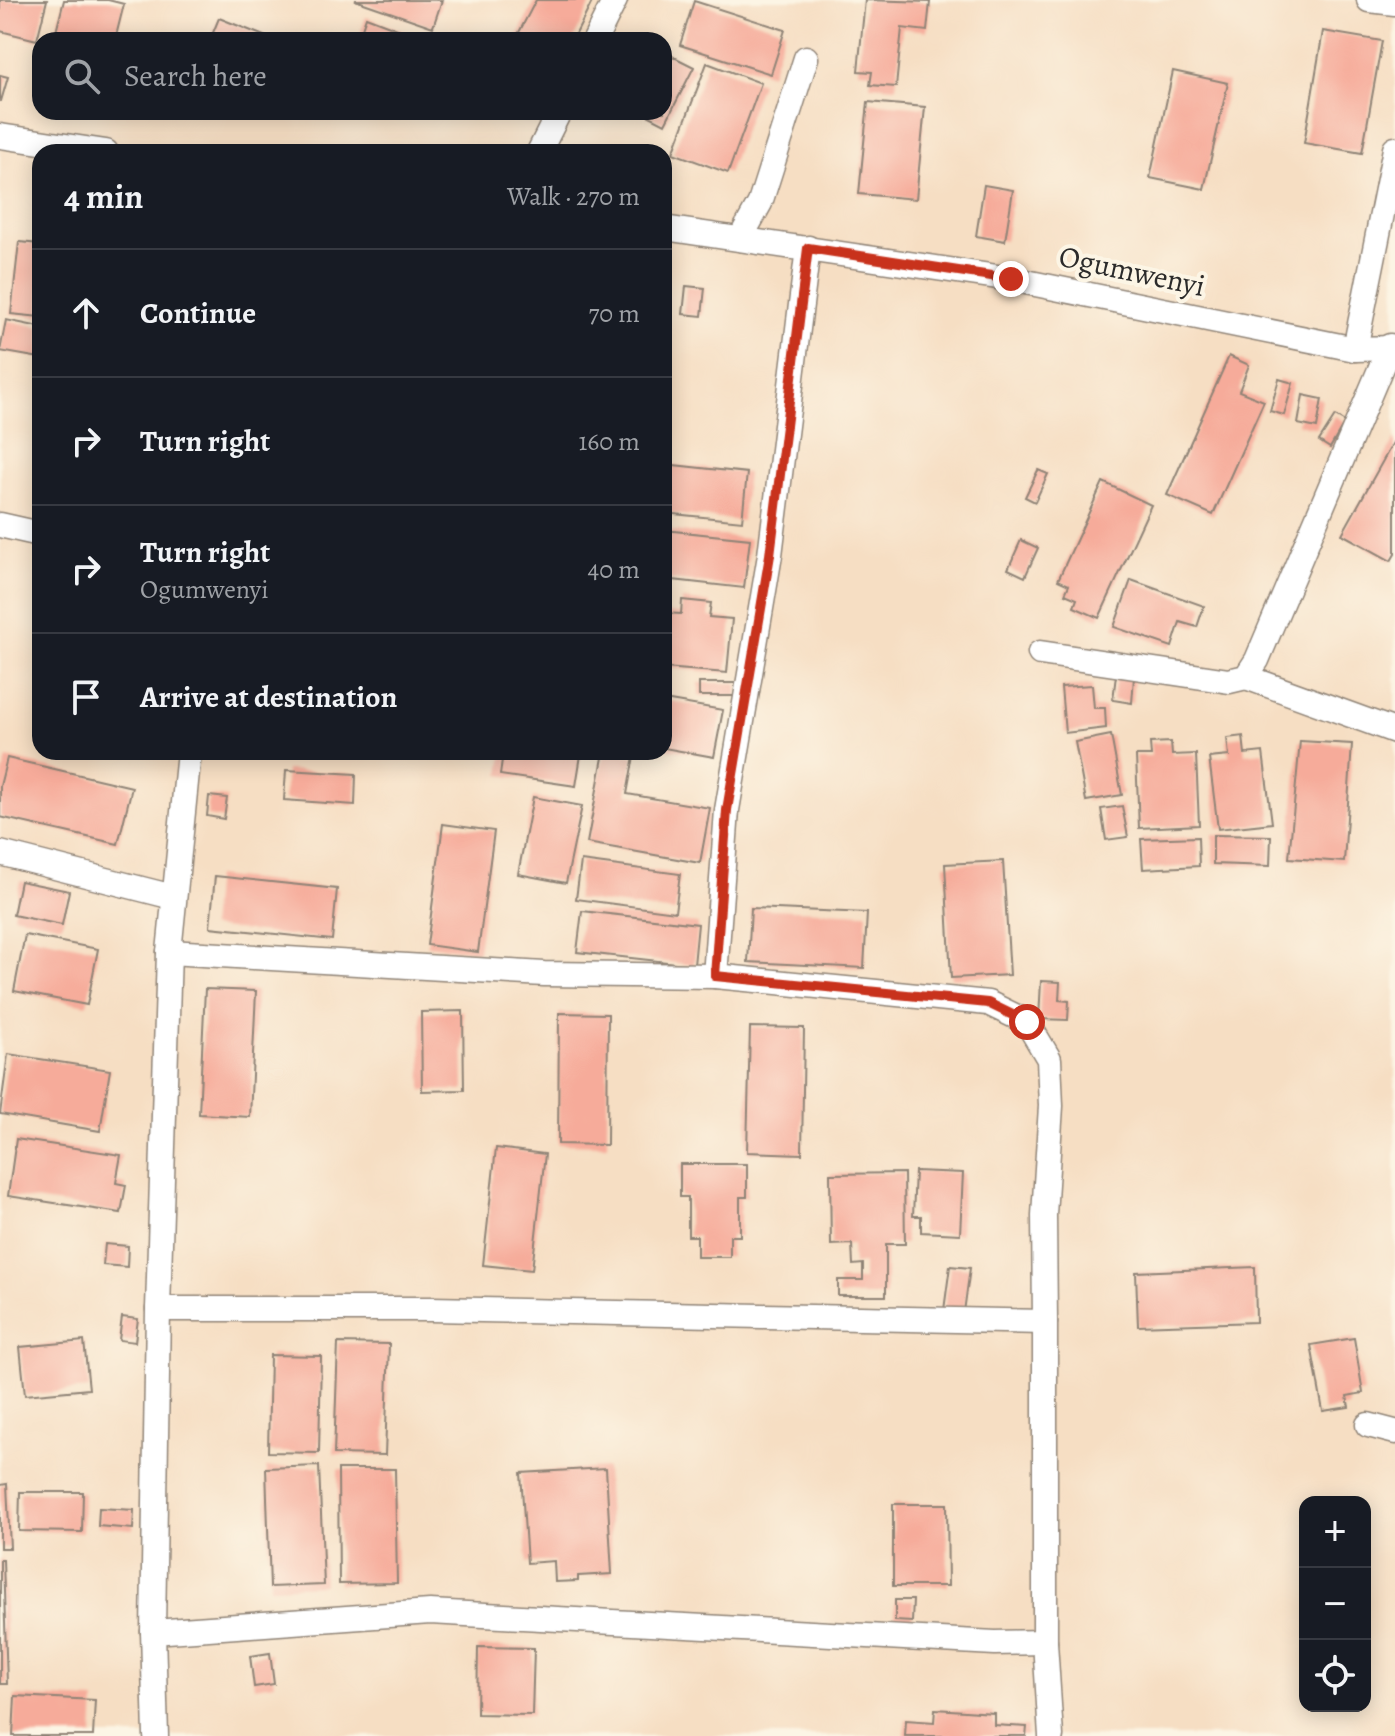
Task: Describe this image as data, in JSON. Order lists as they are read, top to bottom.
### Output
{
  "streets": {
    "street": ["Ogumwenyi"]
  },
  "page": {
    "search": "Search here",
    "heading": ["4 min", "Walk · 270 m"],
    "list": [
      ["Continue", "70 m"],
      ["Turn right", "160 m"],
      ["Turn right", "Ogumwenyi", "40 m"],
      "Arrive at destination"
    ],
    "map_buttons": ["+", "−"]
  }
}
